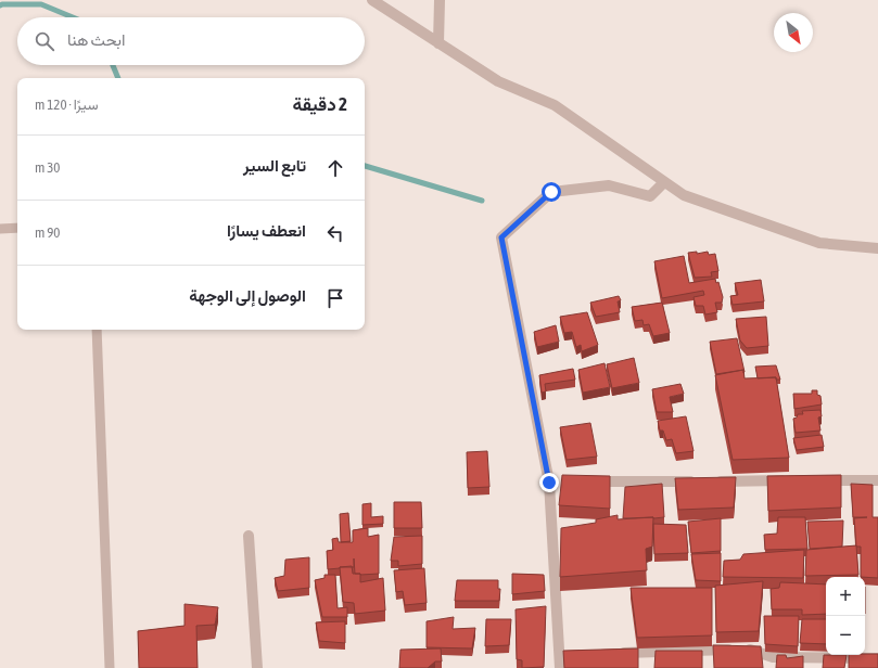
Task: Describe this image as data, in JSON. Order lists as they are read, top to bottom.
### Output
{
  "north": "bottom right",
  "page": {
    "search": "ابحث هنا",
    "heading": ["2 دقيقة", "سيرًا · 120 m"],
    "list": [
      ["تابع السير", "30 m"],
      ["انعطف يسارًا", "90 m"],
      "الوصول إلى الوجهة"
    ],
    "map_buttons": ["+", "−"]
  }
}
